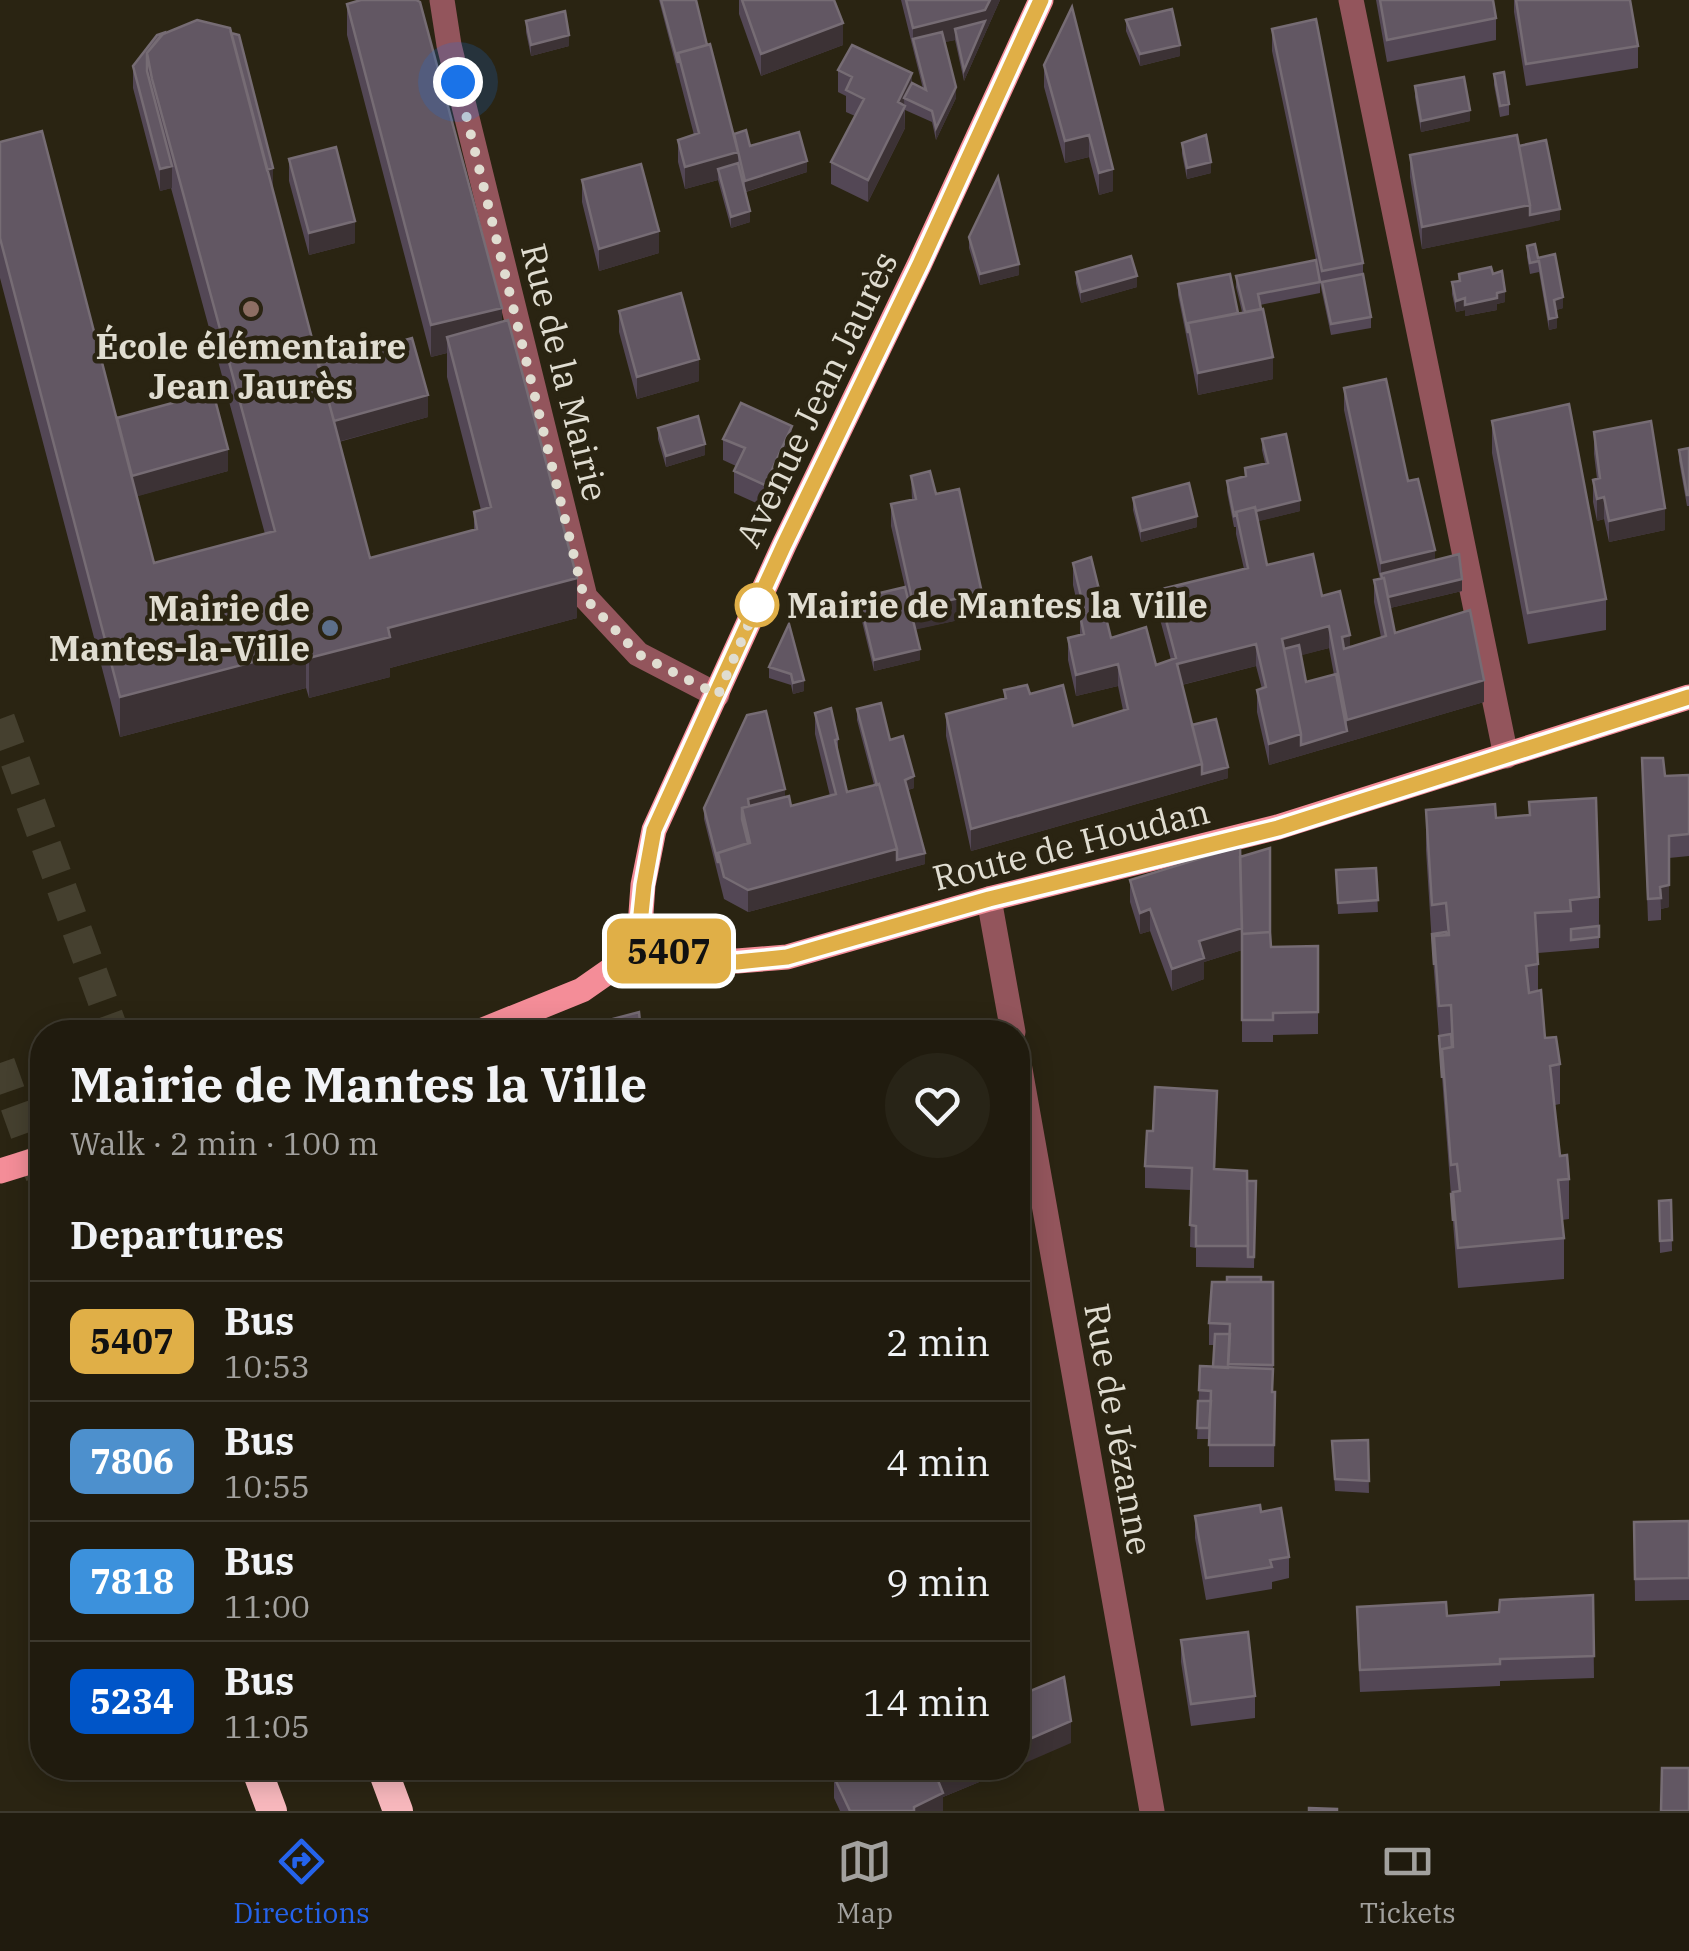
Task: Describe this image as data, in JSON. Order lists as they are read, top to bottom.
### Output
{
  "streets": {
    "main road": ["Avenue Jean Jaurès", "Route de Houdan"],
    "street": ["Rue de la Mairie", "Rue de Jézanne"]
  },
  "crossings": [
    ["Rue de la Mairie", "Avenue Jean Jaurès"],
    ["Avenue Jean Jaurès", "Route de Houdan"]
  ],
  "places": ["École élémentaire Jean Jaurès", "Mairie de Mantes la Ville", "Mairie de Mantes-la-Ville"],
  "lines": ["bus line 5407"],
  "page": {
    "on_map": "5407",
    "heading": [
      ["Mairie de Mantes la Ville", "Walk · 2 min · 100 m"],
      "Departures"
    ],
    "list": [
      {
        "mark": "5407",
        "name": "Bus",
        "note": "10:53",
        "value": "2 min"
      },
      {
        "mark": "7806",
        "name": "Bus",
        "note": "10:55",
        "value": "4 min"
      },
      {
        "mark": "7818",
        "name": "Bus",
        "note": "11:00",
        "value": "9 min"
      },
      {
        "mark": "5234",
        "name": "Bus",
        "note": "11:05",
        "value": "14 min"
      }
    ],
    "tabs": ["Directions", "Map", "Tickets"]
  }
}
